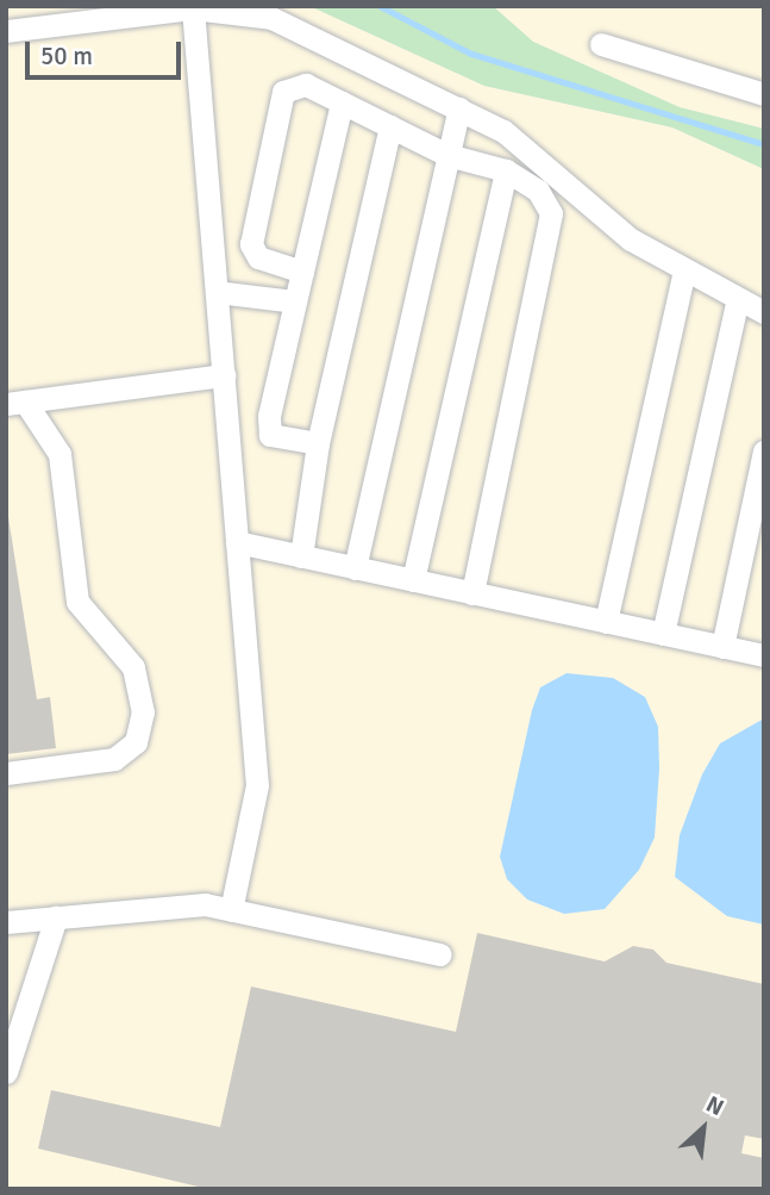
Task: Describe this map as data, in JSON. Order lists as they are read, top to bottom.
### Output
{
  "scale_bar": "50 m",
  "north": "top right"
}
